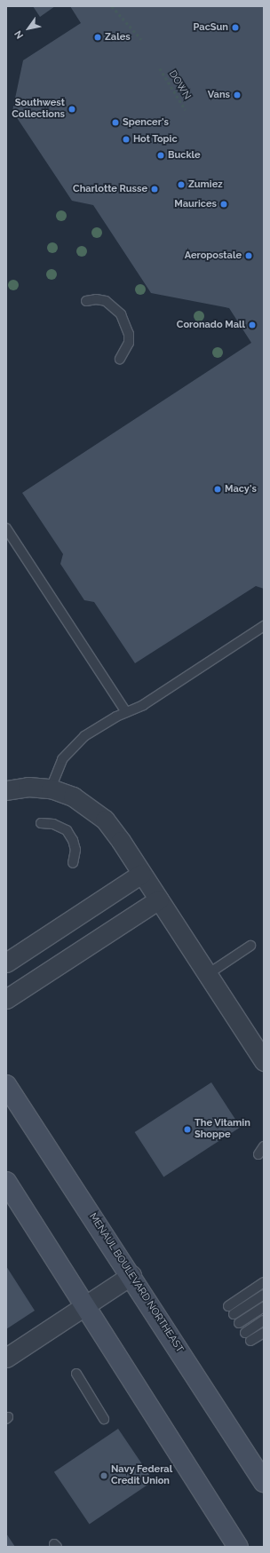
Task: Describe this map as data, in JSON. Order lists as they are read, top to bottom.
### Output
{
  "streets": {
    "main road": ["MENAUL BOULEVARD NORTHEAST"],
    "path": ["DOWN"]
  },
  "places": [
    "PacSun",
    "Zales",
    "Vans",
    "Southwest Collections",
    "Spencer's",
    "Hot Topic",
    "Buckle",
    "Zumiez",
    "Charlotte Russe",
    "Maurices",
    "Aeropostale",
    "Coronado Mall",
    "Macy's",
    "The Vitamin Shoppe",
    "Navy Federal Credit Union"
  ],
  "north": "bottom left"
}
